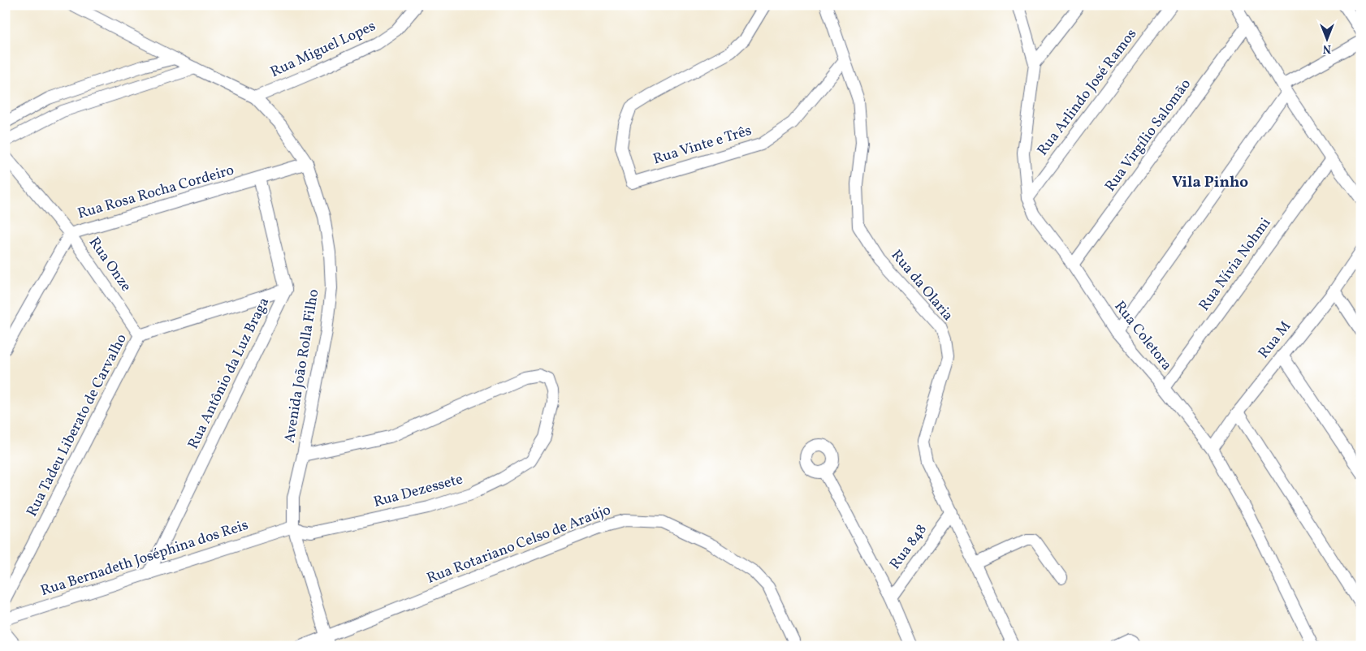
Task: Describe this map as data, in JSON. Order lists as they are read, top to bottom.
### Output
{
  "streets": {
    "street": [
      "Rua Miguel Lopes",
      "Rua Arlindo José Ramos",
      "Rua Virgílio Salomão",
      "Rua Vinte e Três",
      "Rua Rosa Rocha Cordeiro",
      "Rua Onze",
      "Rua Nívia Nohmi",
      "Rua da Olaria",
      "Rua Coletora",
      "Rua M",
      "Avenida João Rolla Filho",
      "Rua Antônio da Luz Braga",
      "Rua Tadeu Liberato de Carvalho",
      "Rua Dezessete",
      "Rua Rotariano Celso de Araújo",
      "Rua 848",
      "Rua Bernadeth Joséphina dos Reis"
    ]
  },
  "crossings": [
    ["Rua Miguel Lopes", "Avenida João Rolla Filho"],
    ["Rua Arlindo José Ramos", "Rua Coletora"],
    ["Rua Virgílio Salomão", "Rua Coletora"],
    ["Rua Vinte e Três", "Rua da Olaria"],
    ["Rua Rosa Rocha Cordeiro", "Rua Onze"],
    ["Rua Rosa Rocha Cordeiro", "Avenida João Rolla Filho"],
    ["Rua Rosa Rocha Cordeiro", "Rua Antônio da Luz Braga"],
    ["Rua Onze", "Rua Tadeu Liberato de Carvalho"],
    ["Rua Nívia Nohmi", "Rua Coletora"],
    ["Rua da Olaria", "Rua 848"],
    ["Rua Coletora", "Rua M"],
    ["Avenida João Rolla Filho", "Rua Dezessete"],
    ["Avenida João Rolla Filho", "Rua Rotariano Celso de Araújo"],
    ["Avenida João Rolla Filho", "Rua Bernadeth Joséphina dos Reis"],
    ["Rua Antônio da Luz Braga", "Rua Tadeu Liberato de Carvalho"],
    ["Rua Antônio da Luz Braga", "Rua Bernadeth Joséphina dos Reis"],
    ["Rua Dezessete", "Rua Bernadeth Joséphina dos Reis"]
  ],
  "districts": ["Vila Pinho"],
  "north": "bottom"
}
